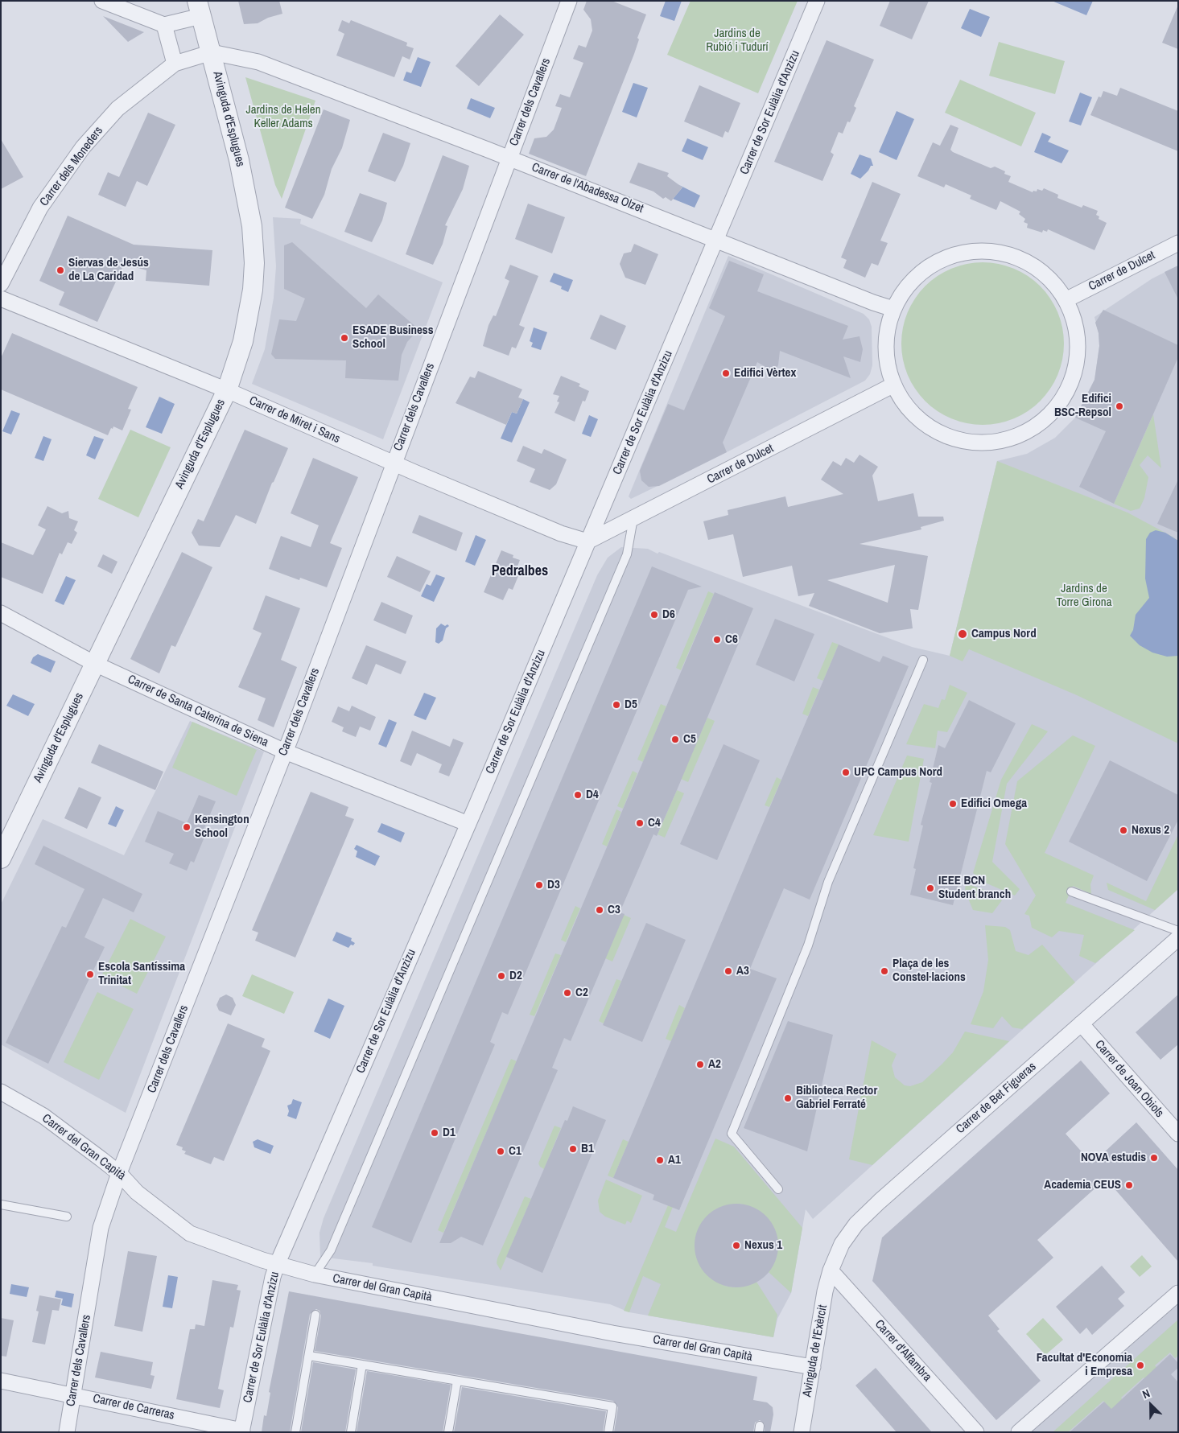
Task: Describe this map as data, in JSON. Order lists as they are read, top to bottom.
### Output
{
  "streets": {
    "street": [
      "Carrer dels Cavallers",
      "Carrer de Sor Eulàlia d'Anzizu",
      "Avinguda d'Esplugues",
      "Carrer dels Moneders",
      "Carrer de l'Abadessa Olzet",
      "Carrer de Dulcet",
      "Carrer de Miret i Sans",
      "Carrer de Santa Caterina de Siena",
      "Carrer de Joan Obiols",
      "Carrer de Bet Figueras",
      "Carrer del Gran Capità",
      "Avinguda de l'Exèrcit",
      "Carrer d'Alfambra",
      "Carrer de Carreras"
    ]
  },
  "crossings": [
    ["Carrer dels Cavallers", "Carrer de l'Abadessa Olzet"],
    ["Carrer dels Cavallers", "Carrer de Miret i Sans"],
    ["Carrer dels Cavallers", "Carrer de Santa Caterina de Siena"],
    ["Carrer dels Cavallers", "Carrer del Gran Capità"],
    ["Carrer dels Cavallers", "Carrer de Carreras"],
    ["Carrer de Sor Eulàlia d'Anzizu", "Carrer de l'Abadessa Olzet"],
    ["Carrer de Sor Eulàlia d'Anzizu", "Carrer de Dulcet"],
    ["Carrer de Sor Eulàlia d'Anzizu", "Carrer de Miret i Sans"],
    ["Carrer de Sor Eulàlia d'Anzizu", "Carrer de Santa Caterina de Siena"],
    ["Carrer de Sor Eulàlia d'Anzizu", "Carrer del Gran Capità"],
    ["Carrer de Sor Eulàlia d'Anzizu", "Carrer de Carreras"],
    ["Avinguda d'Esplugues", "Carrer dels Moneders"],
    ["Avinguda d'Esplugues", "Carrer de l'Abadessa Olzet"],
    ["Avinguda d'Esplugues", "Carrer de Miret i Sans"],
    ["Avinguda d'Esplugues", "Carrer de Santa Caterina de Siena"],
    ["Carrer dels Moneders", "Carrer de l'Abadessa Olzet"],
    ["Carrer de Dulcet", "Carrer de Miret i Sans"],
    ["Carrer de Joan Obiols", "Carrer de Bet Figueras"],
    ["Carrer de Bet Figueras", "Avinguda de l'Exèrcit"],
    ["Carrer de Bet Figueras", "Carrer d'Alfambra"],
    ["Carrer del Gran Capità", "Avinguda de l'Exèrcit"],
    ["Avinguda de l'Exèrcit", "Carrer d'Alfambra"]
  ],
  "districts": ["Pedralbes"],
  "parks": ["Jardins de Rubió i Tudurí", "Jardins de Helen Keller Adams", "Jardins de Torre Girona"],
  "places": [
    "Siervas de Jesús de La Caridad",
    "ESADE Business School",
    "Edifici Vèrtex",
    "Edifici BSC-Repsol",
    "D6",
    "Campus Nord",
    "C6",
    "D5",
    "C5",
    "UPC Campus Nord",
    "D4",
    "Edifici Omega",
    "C4",
    "Kensington School",
    "Nexus 2",
    "D3",
    "IEEE BCN Student branch",
    "C3",
    "A3",
    "Plaça de les Constel·lacions",
    "Escola Santíssima Trinitat",
    "D2",
    "C2",
    "A2",
    "Biblioteca Rector Gabriel Ferraté",
    "D1",
    "B1",
    "C1",
    "NOVA estudis",
    "A1",
    "Academia CEUS",
    "Nexus 1",
    "Facultat d'Economia i Empresa"
  ],
  "north": "top left"
}
